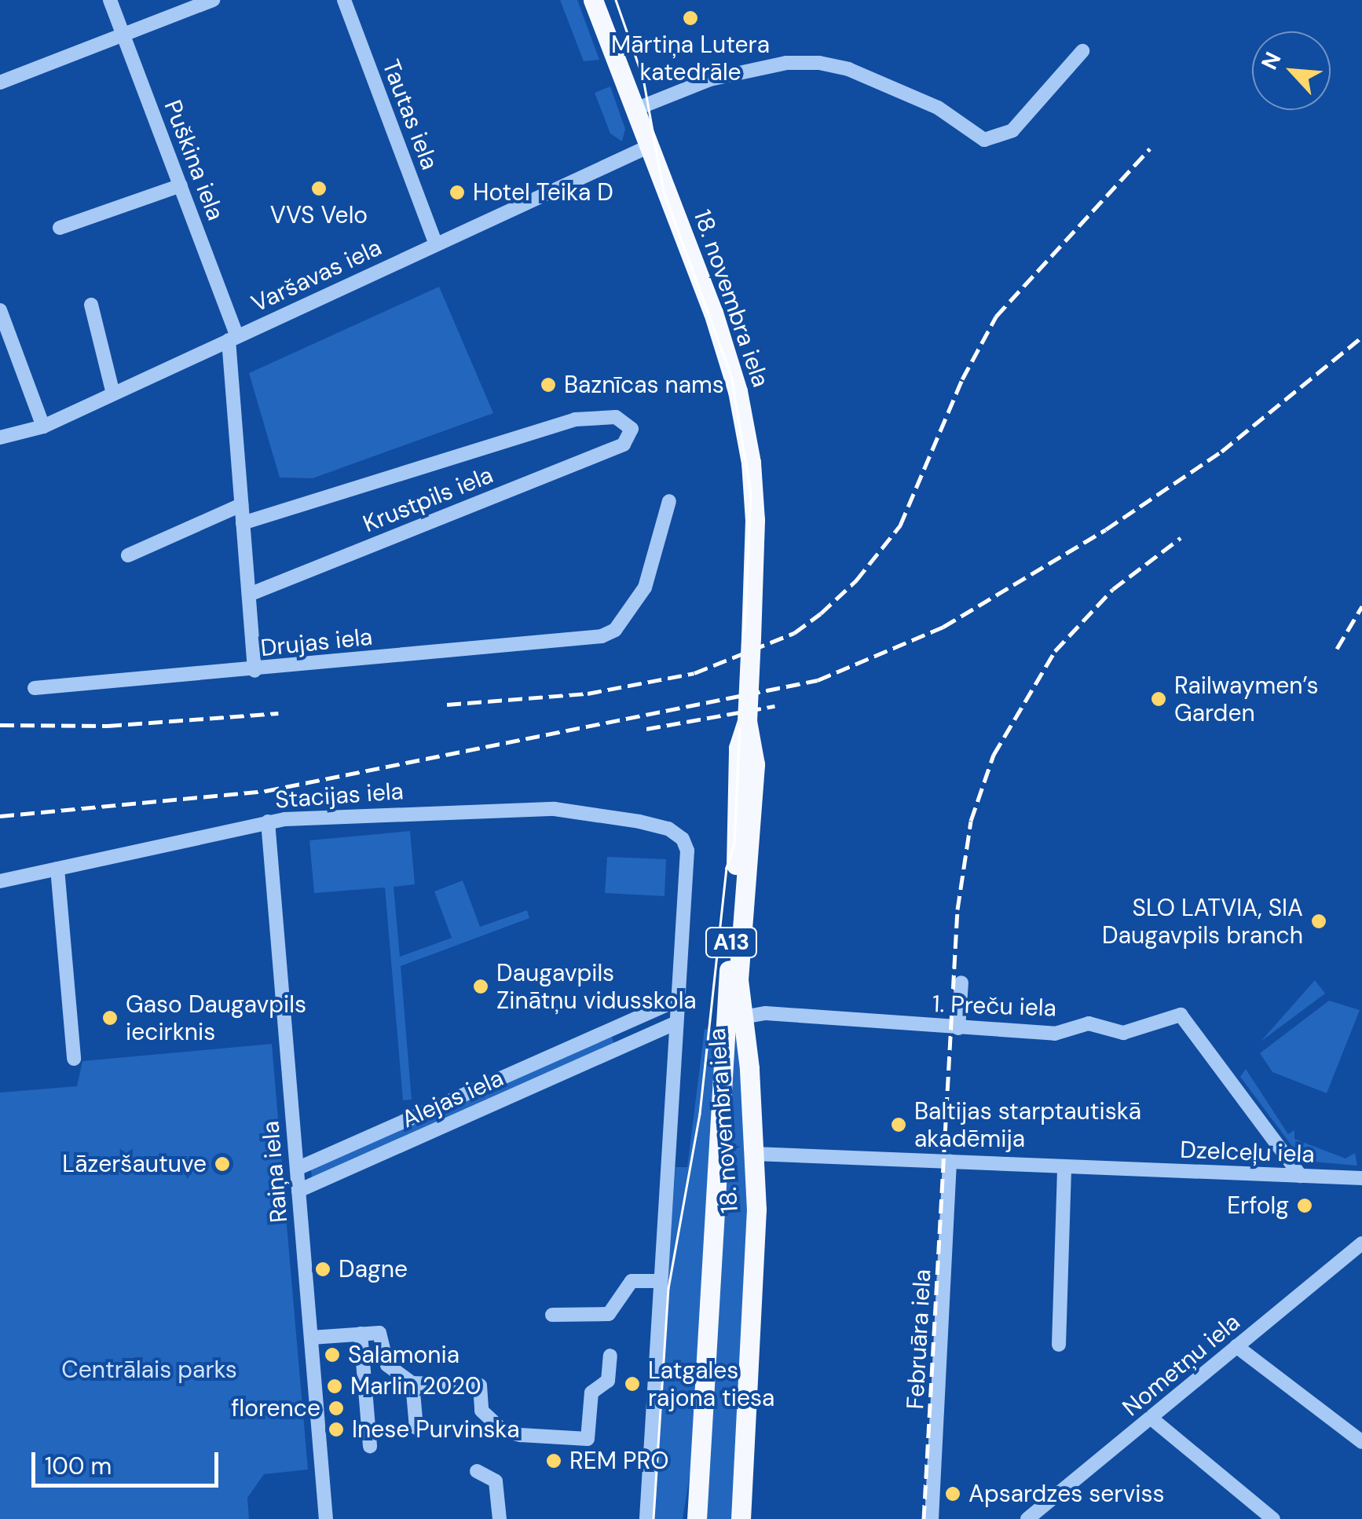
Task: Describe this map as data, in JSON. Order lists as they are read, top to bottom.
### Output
{
  "streets": {
    "main road": ["18. novembra iela", "A13"],
    "street": [
      "Tautas iela",
      "Puškina iela",
      "Varšavas iela",
      "Krustpils iela",
      "Drujas iela",
      "Stacijas iela",
      "1. Preču iela",
      "Alejas iela",
      "Dzelceļu iela",
      "Raiņa iela",
      "Februāra iela",
      "Nometņu iela"
    ]
  },
  "crossings": [
    ["Tautas iela", "Varšavas iela"],
    ["Puškina iela", "Varšavas iela"],
    ["Puškina iela", "Krustpils iela"],
    ["Puškina iela", "Drujas iela"],
    ["Varšavas iela", "18. novembra iela"],
    ["18. novembra iela", "Stacijas iela"],
    ["18. novembra iela", "1. Preču iela"],
    ["18. novembra iela", "Alejas iela"],
    ["18. novembra iela", "Dzelceļu iela"],
    ["Stacijas iela", "Raiņa iela"],
    ["1. Preču iela", "Dzelceļu iela"],
    ["Alejas iela", "Raiņa iela"],
    ["Dzelceļu iela", "Februāra iela"]
  ],
  "parks": ["Centrālais parks"],
  "places": [
    "Mārtiņa Lutera katedrāle",
    "VVS Velo",
    "Hotel Teika D",
    "Baznīcas nams",
    "Railwaymen’s Garden",
    "SLO LATVIA, SIA Daugavpils branch",
    "Daugavpils Zinātņu vidusskola",
    "Gaso Daugavpils iecirknis",
    "Baltijas starptautiskā akadēmija",
    "Lāzeršautuve",
    "Erfolg",
    "Dagne",
    "Salamonia",
    "Latgales rajona tiesa",
    "Marlin 2020",
    "florence",
    "Inese Purvinska",
    "REM PRO",
    "Apsardzes serviss"
  ],
  "scale_bar": "100 m",
  "north": "top left"
}
